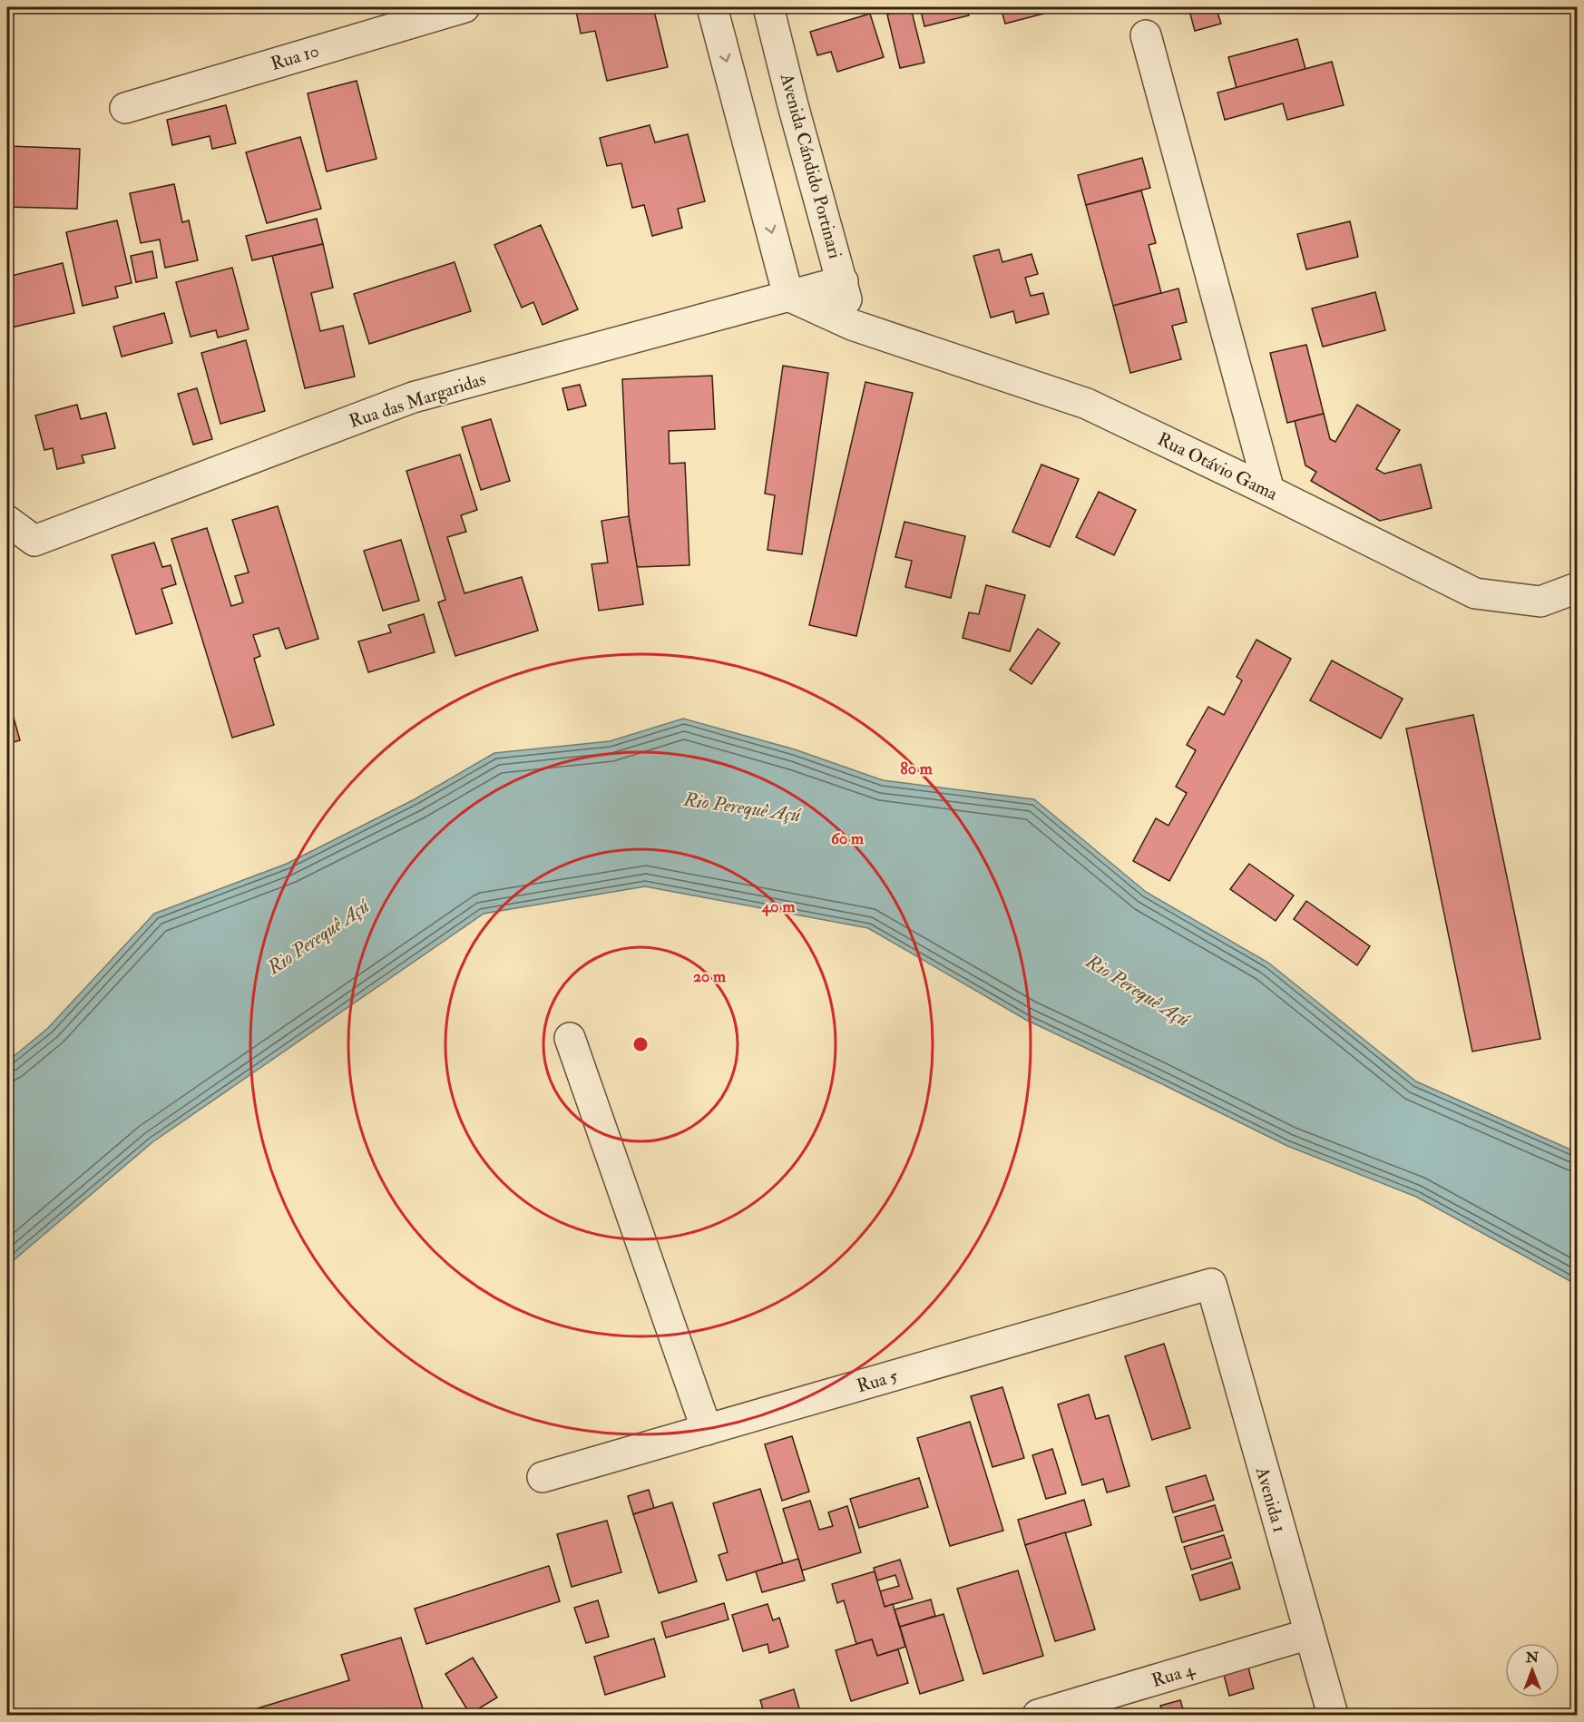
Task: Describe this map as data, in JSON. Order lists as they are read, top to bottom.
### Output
{
  "streets": {
    "street": [
      "Rua 10",
      "Avenida Cándido Portinari",
      "Rua das Margaridas",
      "Rua Otávio Gama",
      "Rua 5",
      "Avenida 1",
      "Rua 4"
    ]
  },
  "crossings": [
    ["Avenida Cándido Portinari", "Rua das Margaridas"],
    ["Avenida Cándido Portinari", "Rua Otávio Gama"],
    ["Rua das Margaridas", "Rua Otávio Gama"],
    ["Rua 5", "Avenida 1"],
    ["Avenida 1", "Rua 4"]
  ],
  "water": ["Rio Perequê Açú"],
  "north": "top",
  "rings": [
    "80 m",
    "60 m",
    "40 m",
    "20 m"
  ]
}
